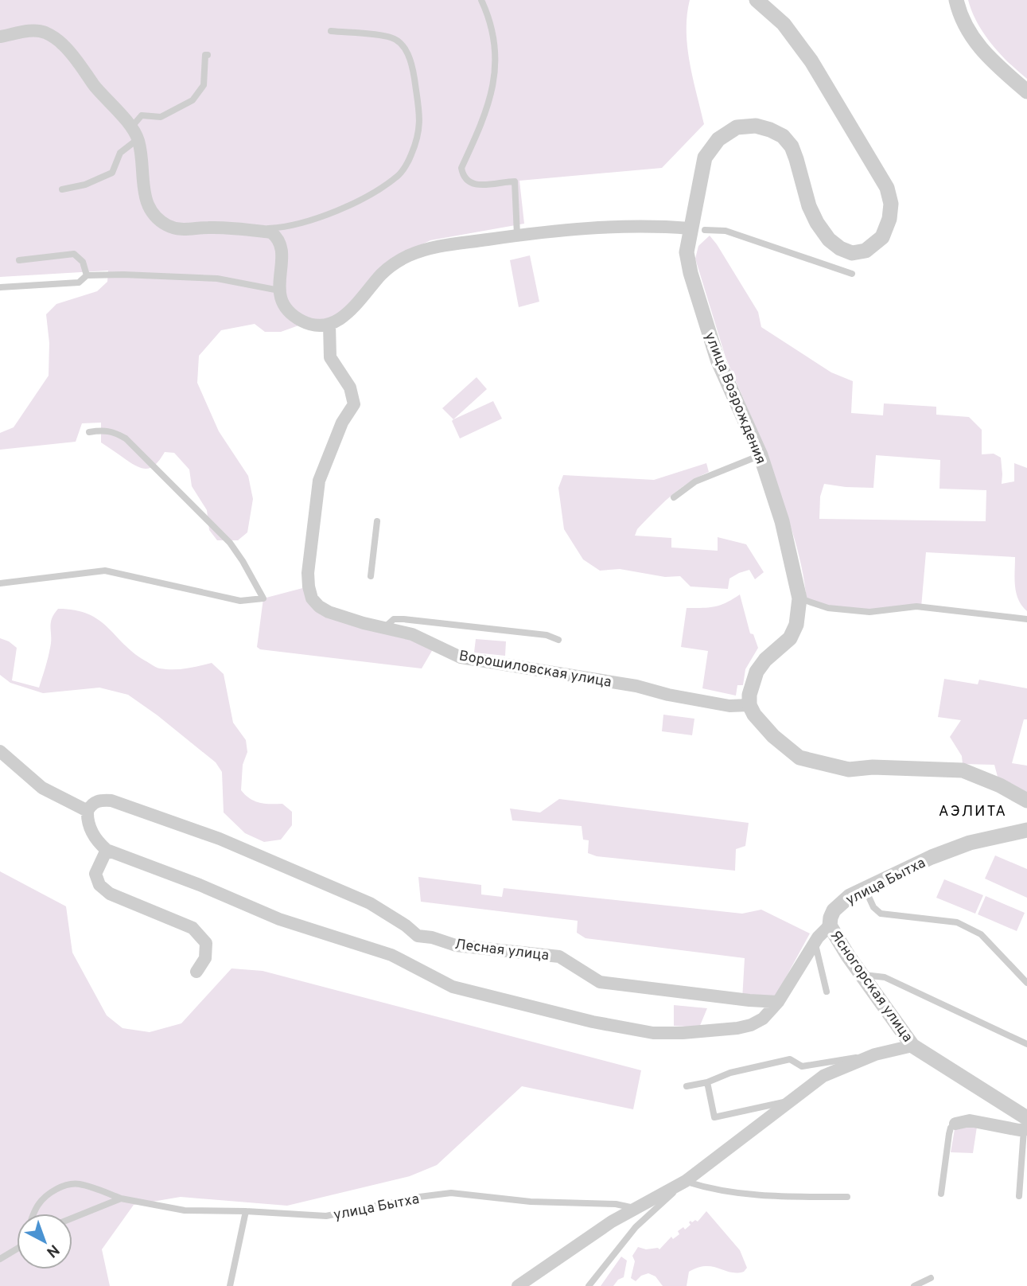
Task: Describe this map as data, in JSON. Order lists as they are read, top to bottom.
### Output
{
  "streets": {
    "street": [
      "улица Возрождения",
      "Ворошиловская улица",
      "улица Бытха",
      "Лесная улица",
      "Ясногорская улица"
    ]
  },
  "crossings": [
    ["улица Возрождения", "Ворошиловская улица"],
    ["улица Бытха", "Лесная улица"],
    ["улица Бытха", "Ясногорская улица"]
  ],
  "districts": ["АЭЛИТА"],
  "north": "bottom right"
}
